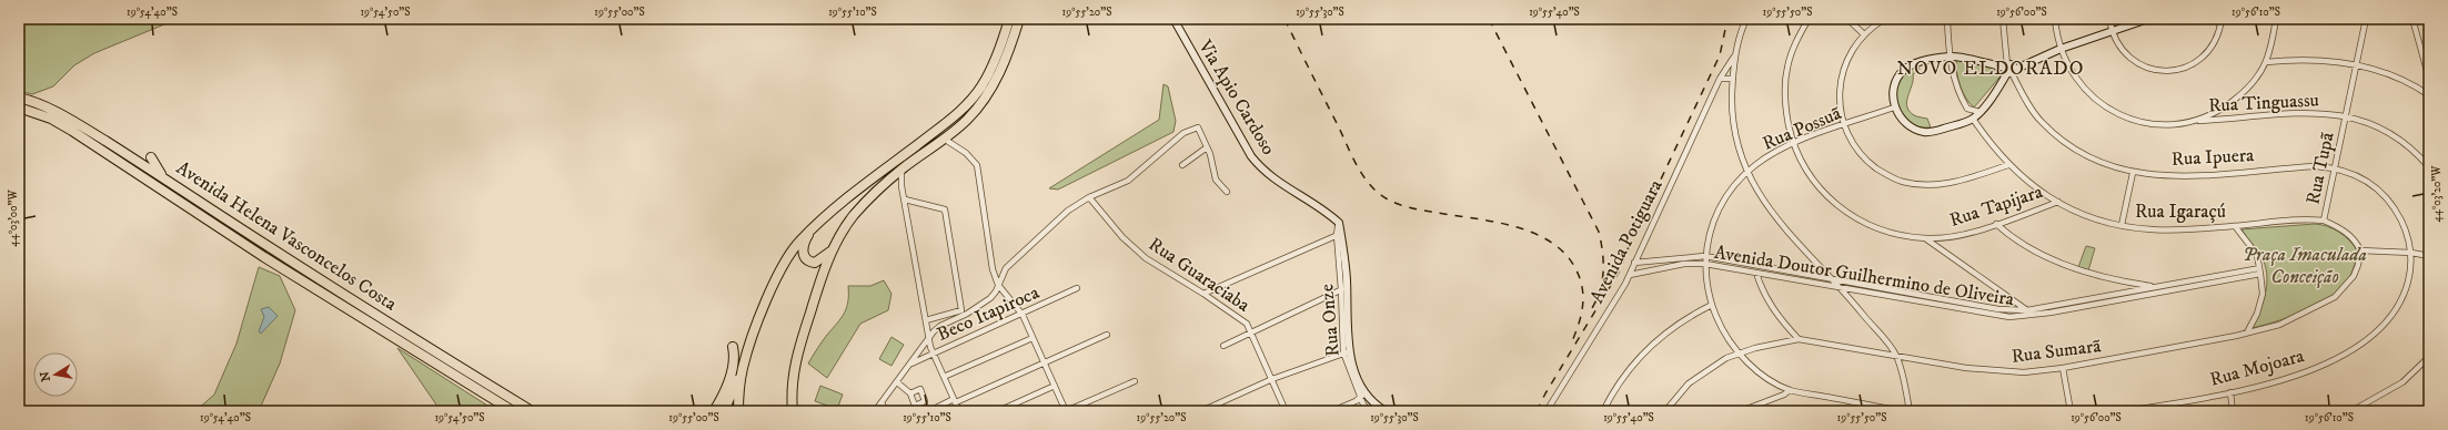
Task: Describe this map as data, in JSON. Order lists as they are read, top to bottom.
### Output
{
  "streets": {
    "highway": ["Avenida Helena Vasconcelos Costa"],
    "street": [
      "Via Apio Cardoso",
      "Rua Tinguassu",
      "Rua Possuã",
      "Rua Ipuera",
      "Rua Tupã",
      "Rua Tapijara",
      "Rua Igaraçú",
      "Avenida Potiguara",
      "Rua Guaraciaba",
      "Avenida Doutor Guilhermino de Oliveira",
      "Beco Itapiroca",
      "Rua Sumarã",
      "Rua Mojoara"
    ]
  },
  "crossings": [
    ["Rua Tinguassu", "Rua Tupã"],
    ["Rua Possuã", "Rua Tapijara"],
    ["Rua Possuã", "Avenida Doutor Guilhermino de Oliveira"],
    ["Rua Ipuera", "Rua Tupã"],
    ["Rua Ipuera", "Rua Mojoara"],
    ["Rua Tupã", "Rua Igaraçú"],
    ["Rua Tapijara", "Rua Igaraçú"],
    ["Avenida Potiguara", "Avenida Doutor Guilhermino de Oliveira"]
  ],
  "districts": ["NOVO ELDORADO"],
  "parks": ["Praça Imaculada Conceição"],
  "north": "left",
  "coordinates": [
    "19°54'40\"S",
    "19°54'50\"S",
    "19°55'00\"S",
    "19°55'10\"S",
    "19°55'20\"S",
    "19°55'30\"S",
    "19°55'40\"S",
    "19°55'50\"S",
    "19°56'00\"S",
    "19°56'10\"S",
    "44°03'20\"W",
    "44°03'00\"W"
  ]
}
